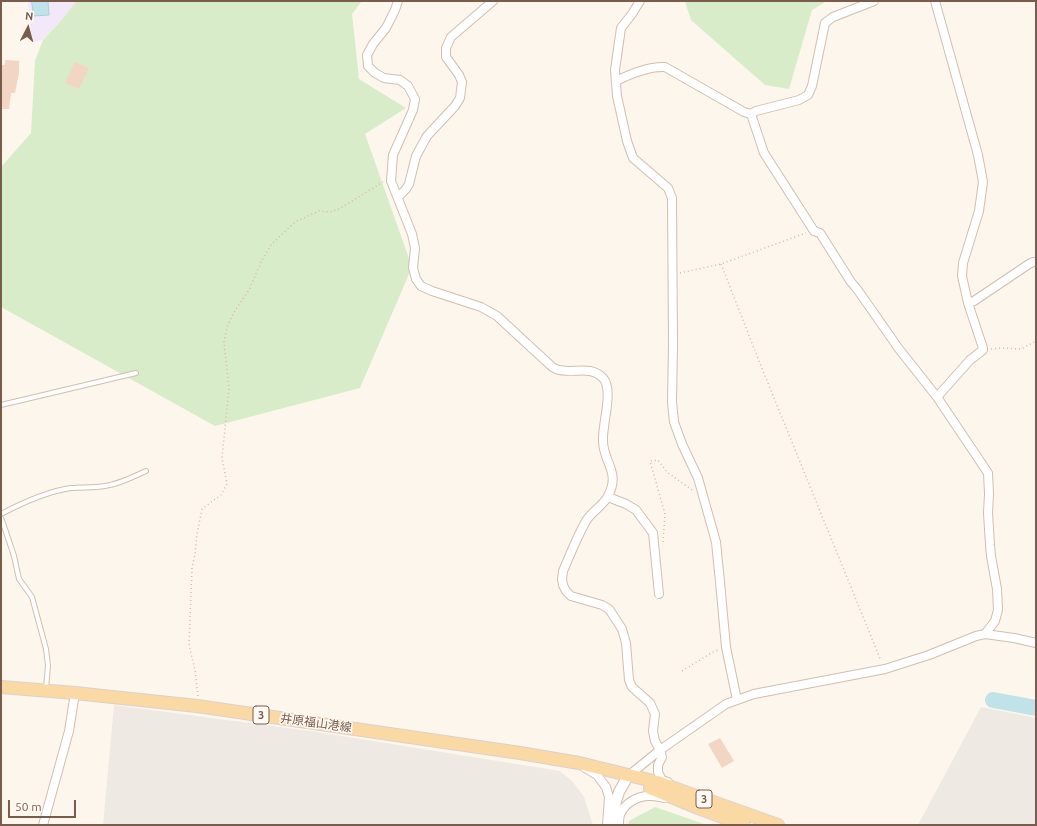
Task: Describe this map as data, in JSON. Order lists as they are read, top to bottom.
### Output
{
  "streets": {
    "main road": ["3", "井原福山港線"]
  },
  "scale_bar": "50 m",
  "north": "top"
}
